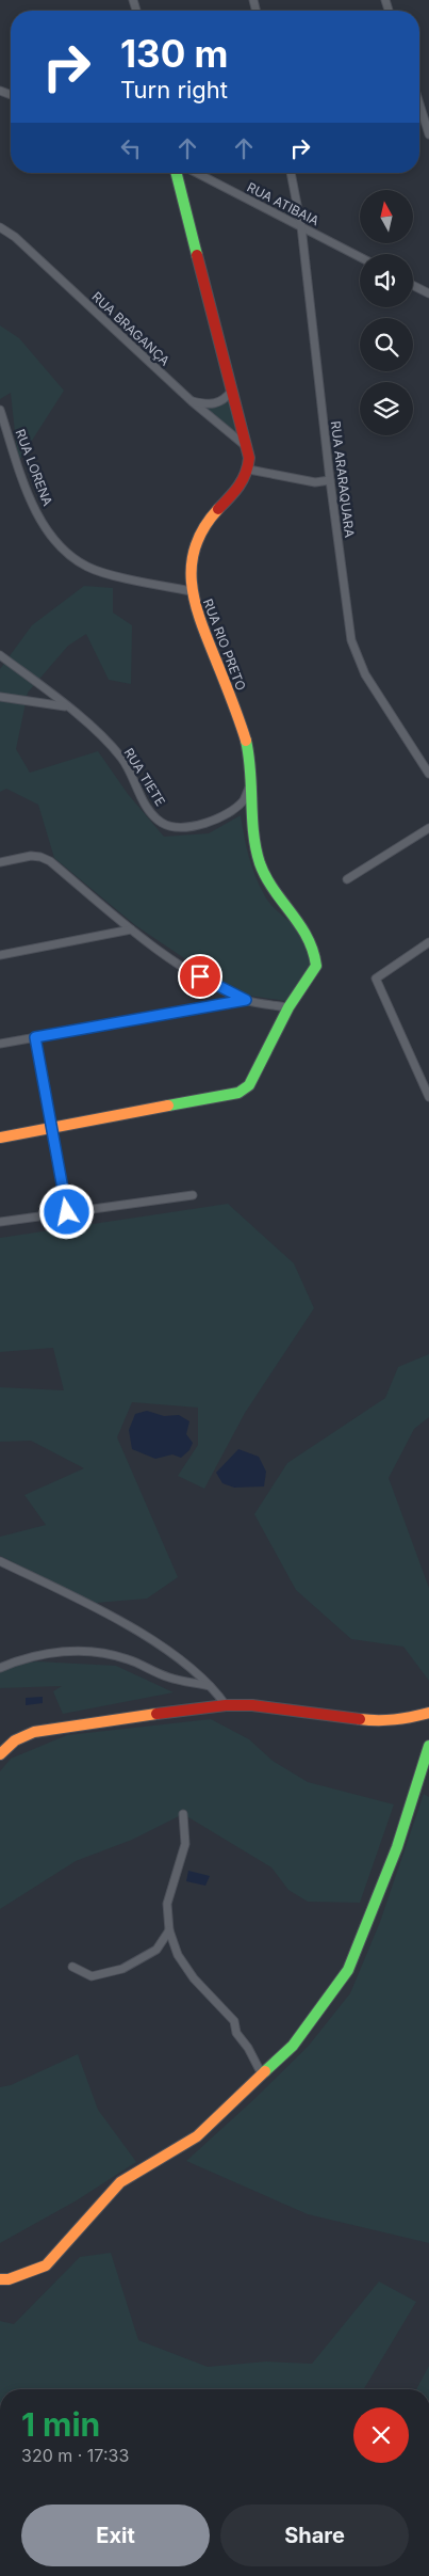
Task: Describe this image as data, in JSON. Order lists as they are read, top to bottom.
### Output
{
  "streets": {
    "street": [
      "RUA ATIBAIA",
      "RUA BRAGANÇA",
      "RUA LORENA",
      "RUA ARARAQUARA",
      "RUA RIO PRETO",
      "RUA TIETE"
    ]
  },
  "crossings": [
    ["RUA ATIBAIA", "RUA ARARAQUARA"],
    ["RUA LORENA", "RUA RIO PRETO"],
    ["RUA RIO PRETO", "RUA TIETE"]
  ],
  "north": "top",
  "page": {
    "turn": ["130 m", "Turn right"],
    "heading": ["1 min", "320 m · 17:33"],
    "buttons": ["Exit", "Share"]
  }
}
